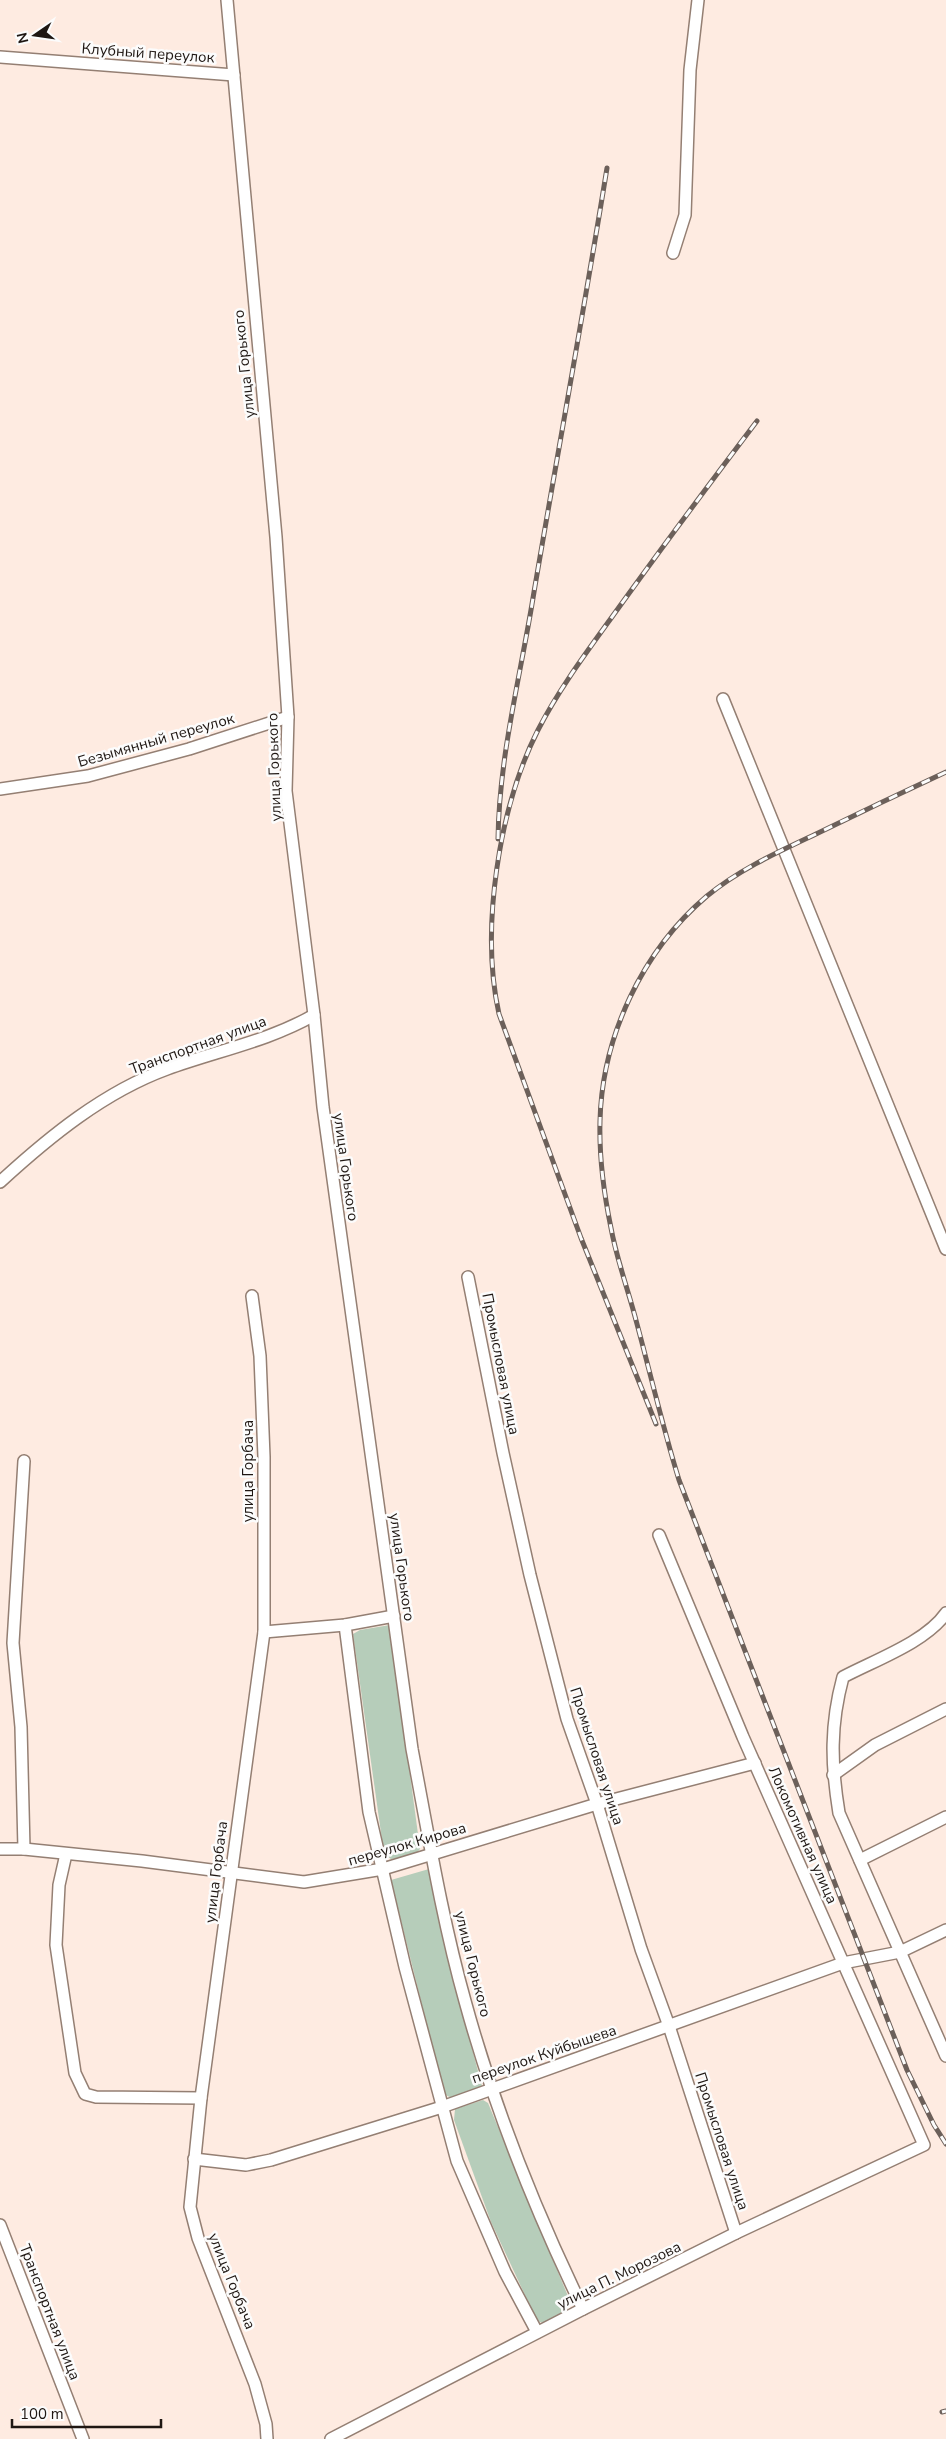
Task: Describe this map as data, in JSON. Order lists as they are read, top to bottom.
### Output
{
  "streets": {
    "street": [
      "Клубный переулок",
      "улица Горького",
      "Безымянный переулок",
      "Транспортная улица",
      "Промысловая улица",
      "улица Горбача",
      "Локомотивная улица",
      "переулок Кирова",
      "переулок Куйбышева",
      "улица П. Морозова"
    ]
  },
  "crossings": [
    ["Клубный переулок", "улица Горького"],
    ["улица Горького", "Безымянный переулок"],
    ["улица Горького", "Транспортная улица"],
    ["улица Горького", "переулок Кирова"],
    ["улица Горького", "переулок Куйбышева"],
    ["улица Горького", "улица П. Морозова"],
    ["Промысловая улица", "переулок Кирова"],
    ["Промысловая улица", "переулок Куйбышева"],
    ["Промысловая улица", "улица П. Морозова"],
    ["улица Горбача", "переулок Кирова"],
    ["улица Горбача", "переулок Куйбышева"],
    ["Локомотивная улица", "переулок Кирова"],
    ["Локомотивная улица", "переулок Куйбышева"],
    ["Локомотивная улица", "улица П. Морозова"]
  ],
  "scale_bar": "100 m",
  "north": "left"
}
